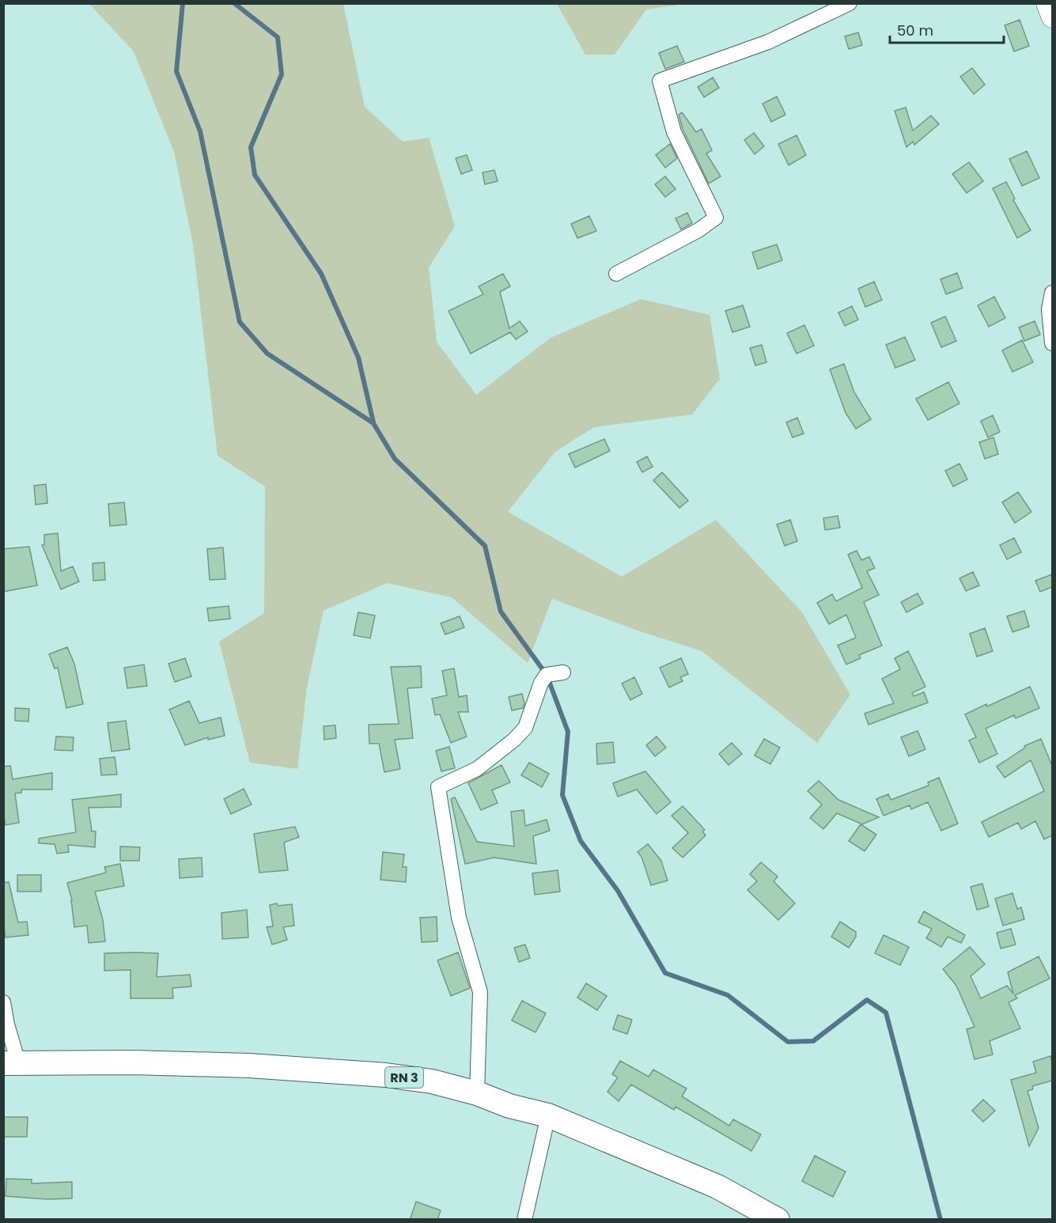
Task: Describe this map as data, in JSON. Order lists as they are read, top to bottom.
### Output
{
  "streets": {
    "main road": ["RN 3"]
  },
  "scale_bar": "50 m"
}
